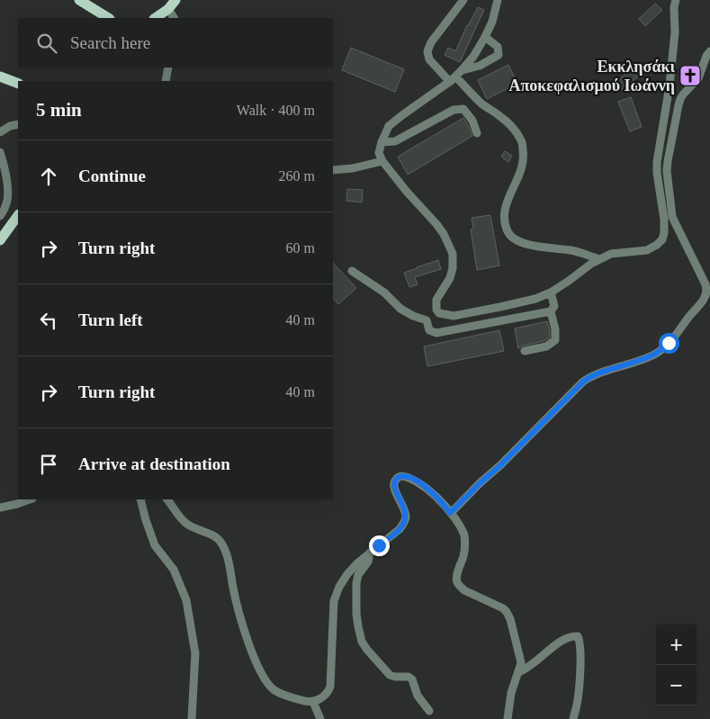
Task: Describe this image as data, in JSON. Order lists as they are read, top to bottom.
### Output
{
  "places": {
    "church": ["Εκκλησάκι Αποκεφαλισμού Ιωάννη"]
  },
  "page": {
    "search": "Search here",
    "heading": ["5 min", "Walk · 400 m"],
    "list": [
      ["Continue", "260 m"],
      ["Turn right", "60 m"],
      ["Turn left", "40 m"],
      ["Turn right", "40 m"],
      "Arrive at destination"
    ],
    "map_buttons": ["+", "−"]
  }
}
